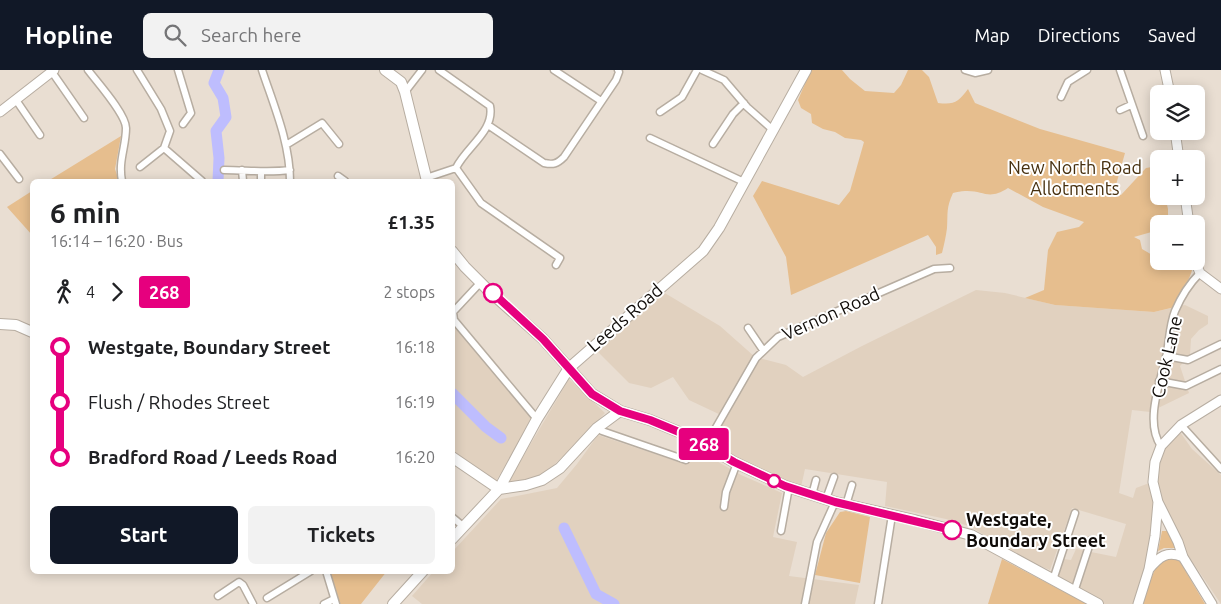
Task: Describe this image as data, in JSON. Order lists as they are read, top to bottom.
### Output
{
  "streets": {
    "main road": ["Leeds Road"],
    "street": ["Vernon Road", "Cook Lane"]
  },
  "parks": ["New North Road Allotments"],
  "places": ["Westgate, Boundary Street"],
  "lines": ["bus line 268"],
  "page": {
    "header": "Hopline",
    "search": "Search here",
    "nav": ["Map", "Directions", "Saved"],
    "on_map": "268",
    "map_buttons": ["+", "−"],
    "heading": ["6 min", "16:14 – 16:20 · Bus", "£1.35"],
    "legs": ["4", "268", "2 stops"],
    "list": [
      {
        "name": "Westgate, Boundary Street",
        "value": "16:18"
      },
      {
        "name": "Flush / Rhodes Street",
        "value": "16:19"
      },
      {
        "name": "Bradford Road / Leeds Road",
        "value": "16:20"
      }
    ],
    "buttons": ["Start", "Tickets"]
  }
}
